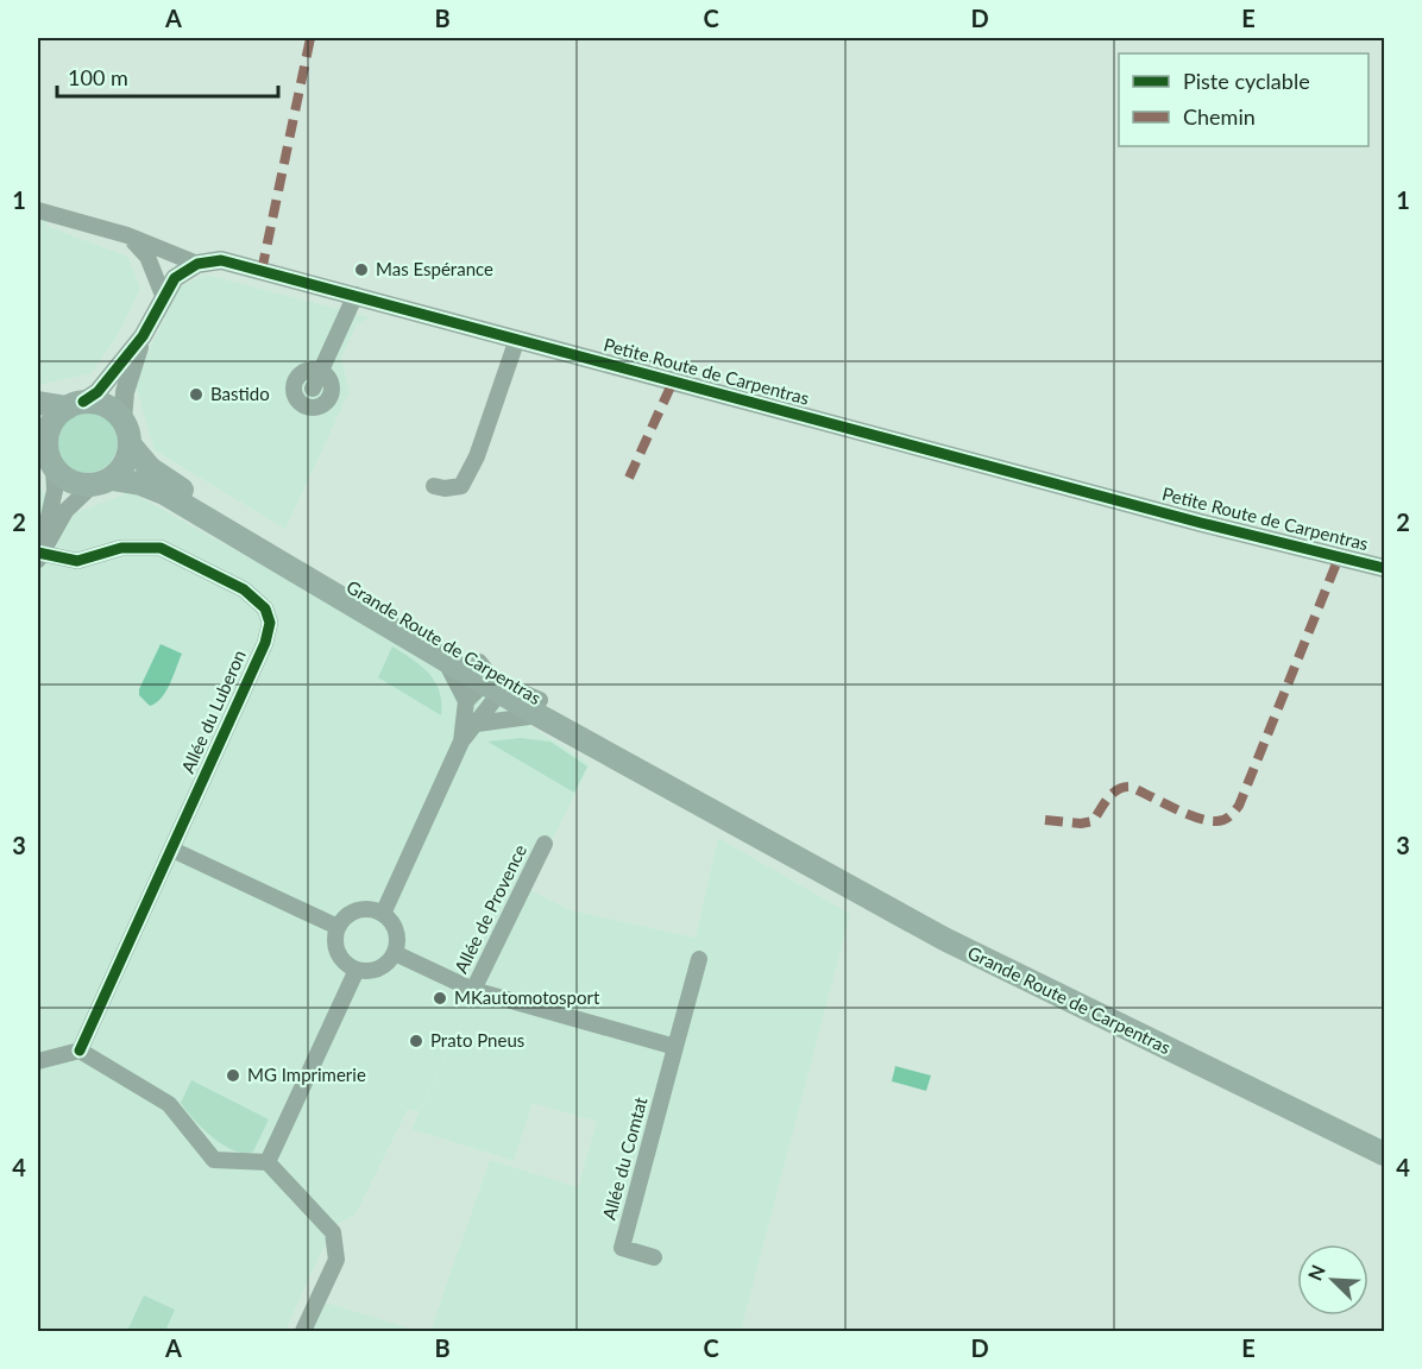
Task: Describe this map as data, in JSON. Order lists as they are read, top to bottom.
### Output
{
  "streets": {
    "main road": ["Grande Route de Carpentras"],
    "street": [
      "Petite Route de Carpentras",
      "Allée du Luberon",
      "Allée de Provence",
      "Allée du Comtat"
    ]
  },
  "places": [
    "Mas Espérance",
    "Bastido",
    "MKautomotosport",
    "Prato Pneus",
    "MG Imprimerie"
  ],
  "legend": ["Piste cyclable", "Chemin"],
  "scale_bar": "100 m",
  "north": "top left",
  "grid": {
    "columns": [
      "A",
      "B",
      "C",
      "D",
      "E"
    ],
    "rows": [
      "1",
      "2",
      "3",
      "4"
    ]
  }
}
